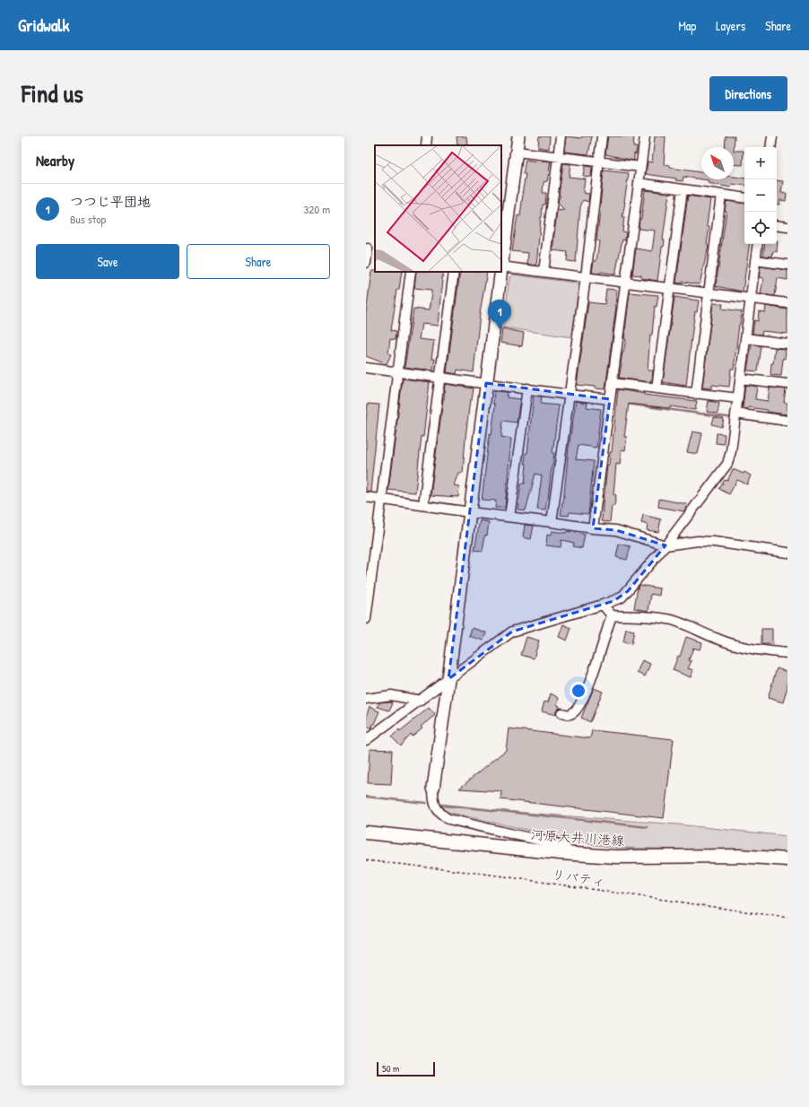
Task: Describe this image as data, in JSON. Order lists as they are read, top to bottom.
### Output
{
  "streets": {
    "main road": ["河原大井川港線"],
    "path": ["リバティ"]
  },
  "scale_bar": "50 m",
  "north": "top left",
  "page": {
    "header": "Gridwalk",
    "nav": ["Map", "Layers", "Share"],
    "title": "Find us",
    "buttons": [
      "Directions",
      ["Save", "Share"]
    ],
    "heading": "Nearby",
    "map_buttons": ["+", "−"],
    "list": [
      {
        "mark": "1",
        "name": "つつじ平団地",
        "note": "Bus stop",
        "value": "320 m"
      }
    ],
    "pins": "1",
    "scale": "50 m"
  }
}
